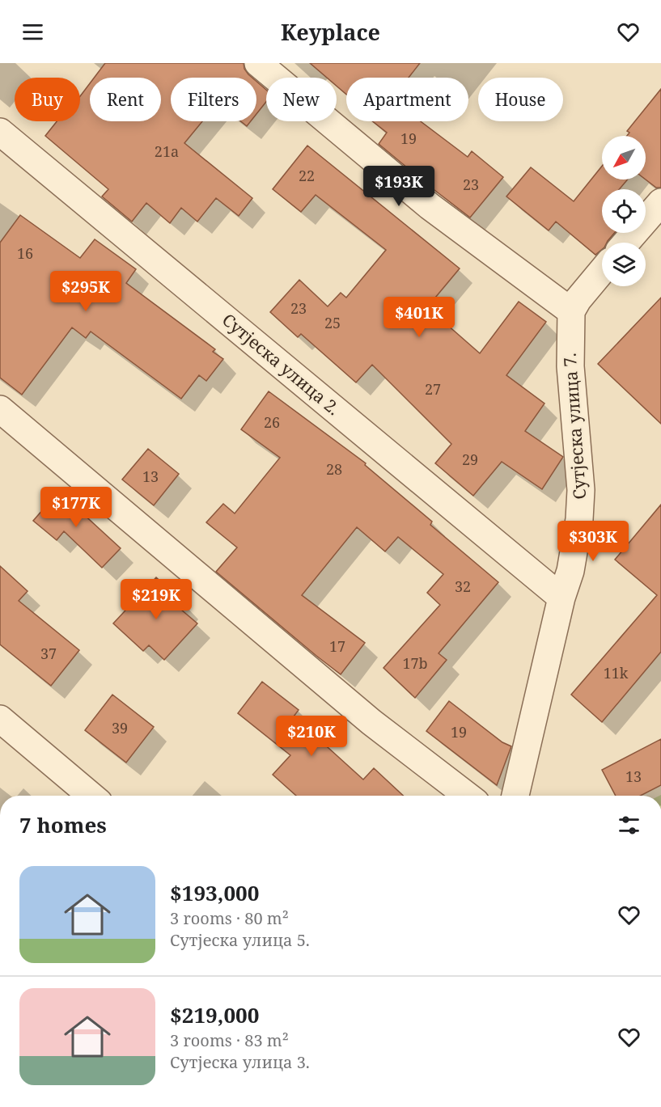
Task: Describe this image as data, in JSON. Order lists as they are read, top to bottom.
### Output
{
  "streets": {
    "street": ["Сутјеска улица 2.", "Сутјеска улица 7."]
  },
  "crossings": [
    ["Сутјеска улица 2.", "Сутјеска улица 7."]
  ],
  "house_numbers": [
    "19",
    "21a",
    "22",
    "23",
    "16",
    "23",
    "25",
    "27",
    "26",
    "29",
    "28",
    "13",
    "32",
    "17",
    "37",
    "17b",
    "11k",
    "39",
    "19",
    "13"
  ],
  "north": "bottom left",
  "page": {
    "header": "Keyplace",
    "chip": [
      "Buy",
      "Rent",
      "Filters",
      "New",
      "Apartment",
      "House"
    ],
    "price": [
      "$193K",
      "$295K",
      "$401K",
      "$177K",
      "$303K",
      "$219K",
      "$210K"
    ],
    "heading": "7 homes",
    "list": [
      {
        "name": "$193,000",
        "note": "3 rooms · 80 m² · Сутјеска улица 5."
      },
      {
        "name": "$219,000",
        "note": "3 rooms · 83 m² · Сутјеска улица 3."
      }
    ]
  }
}
